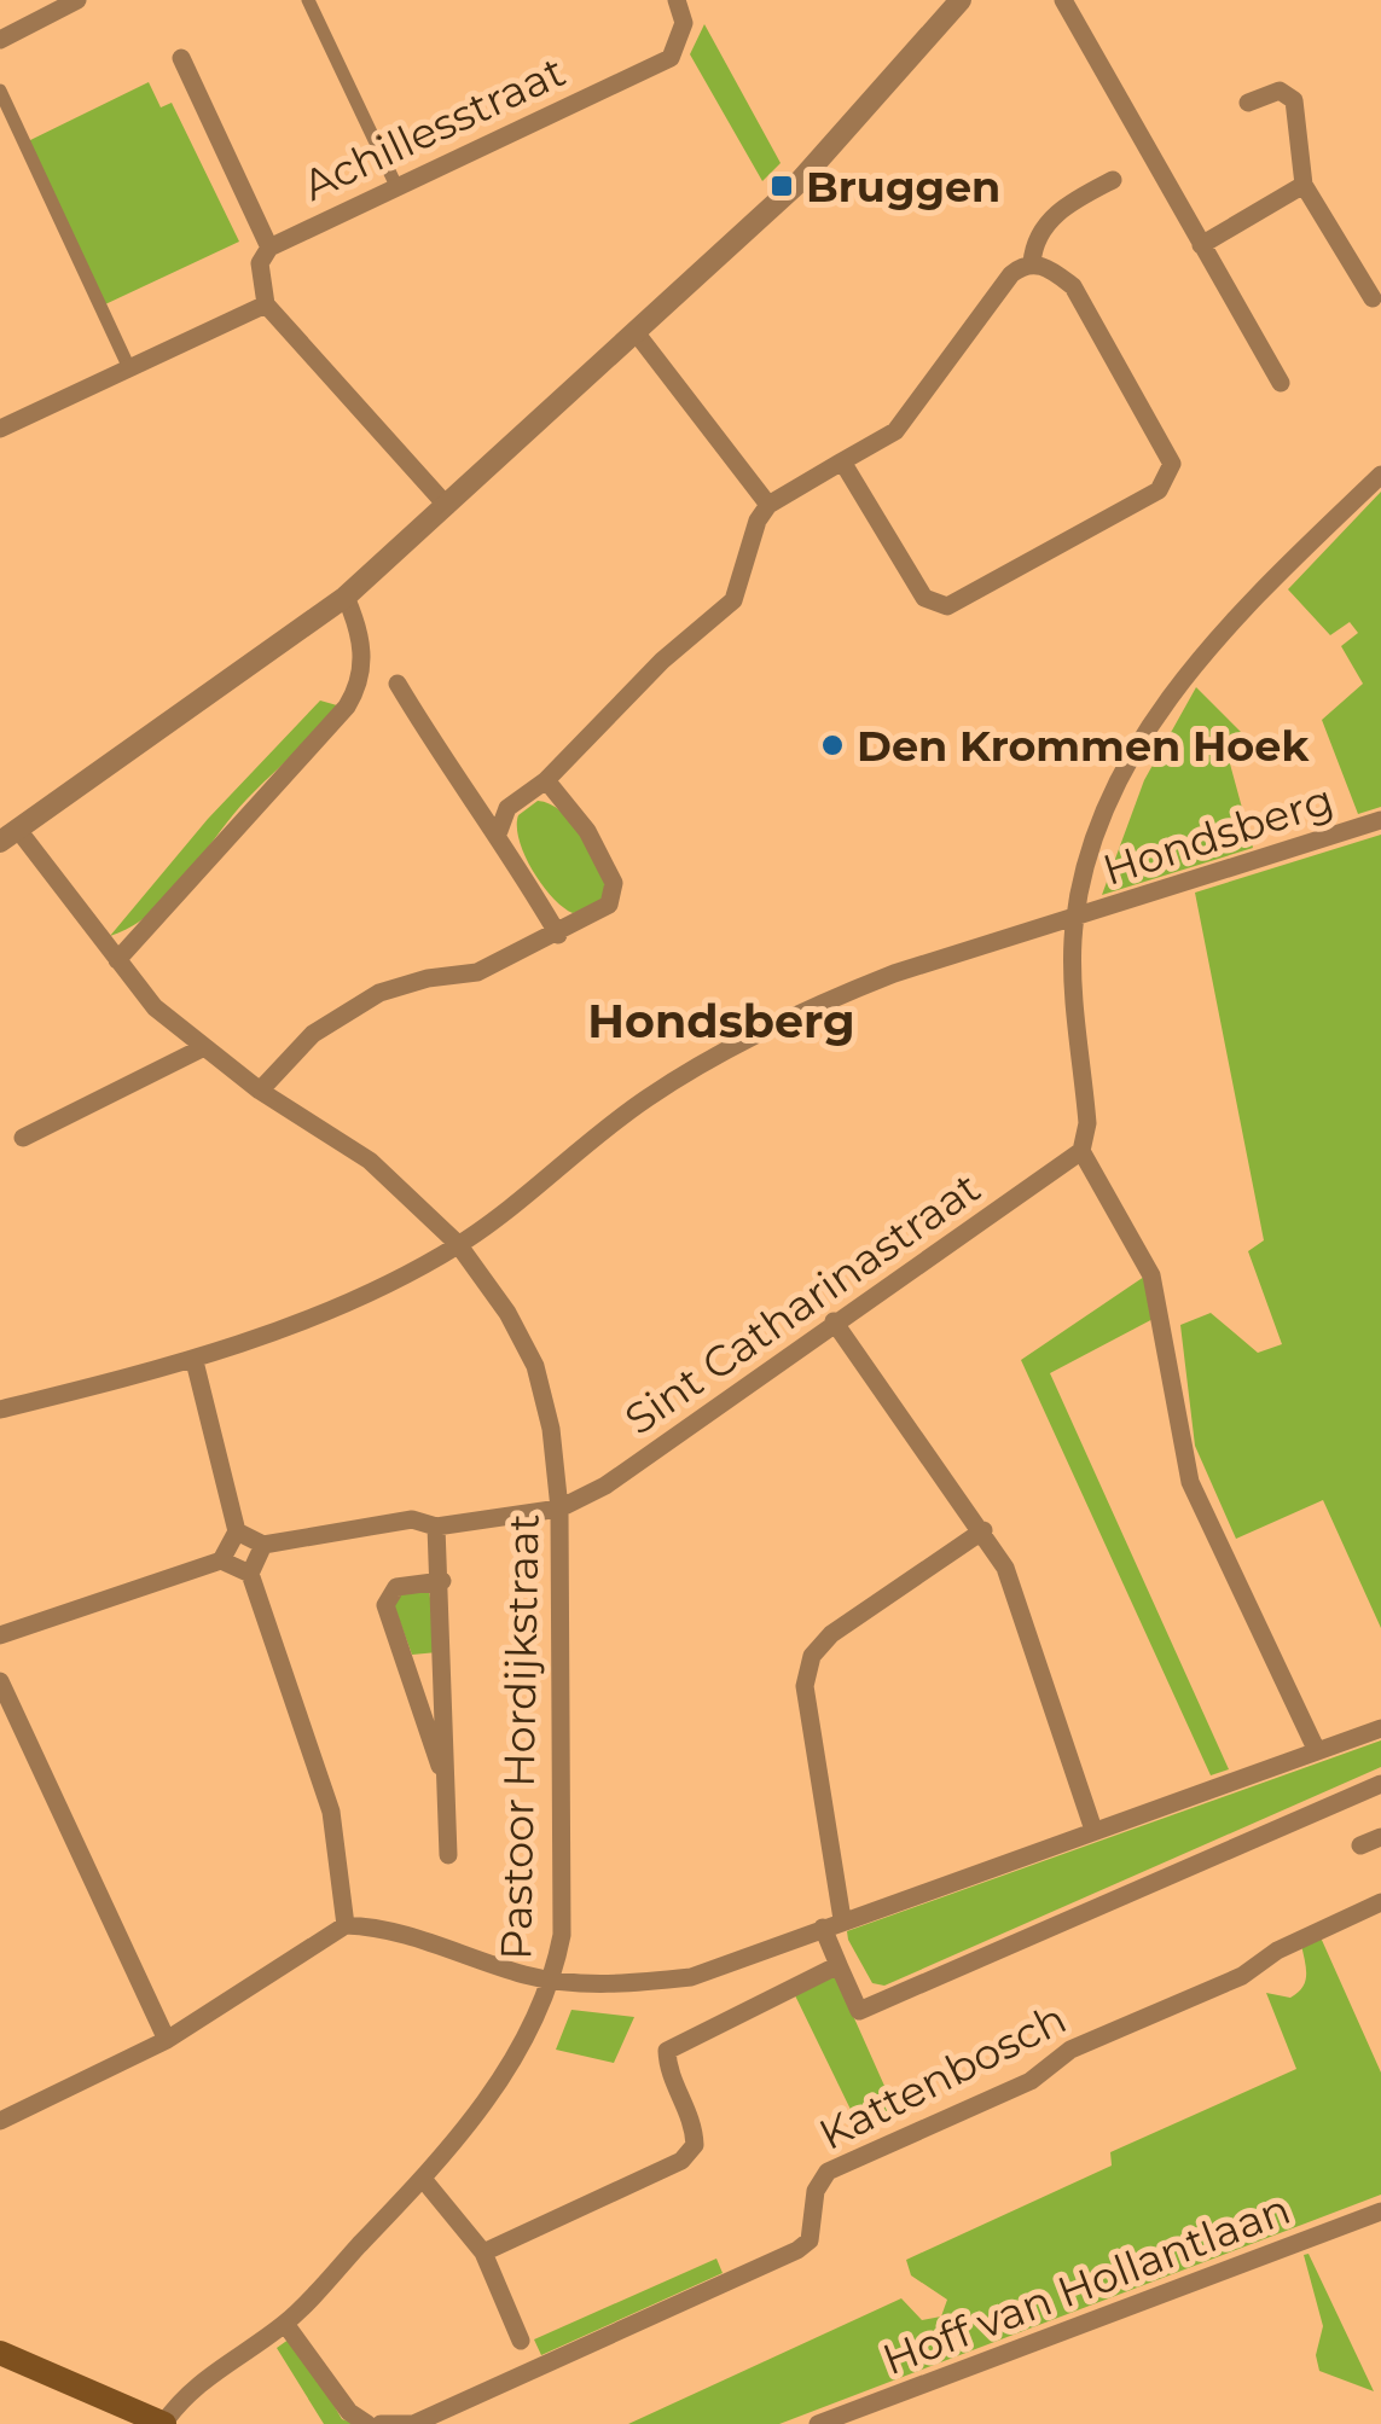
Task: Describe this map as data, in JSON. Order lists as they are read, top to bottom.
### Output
{
  "streets": {
    "street": [
      "Achillesstraat",
      "Hondsberg",
      "Sint Catharinastraat",
      "Pastoor Hordijkstraat",
      "Kattenbosch",
      "Hoff van Hollantlaan"
    ]
  },
  "crossings": [
    ["Hondsberg", "Pastoor Hordijkstraat"],
    ["Sint Catharinastraat", "Pastoor Hordijkstraat"]
  ],
  "districts": ["Hondsberg"],
  "places": {
    "transit": ["Bruggen"],
    "other": ["Den Krommen Hoek"]
  }
}
